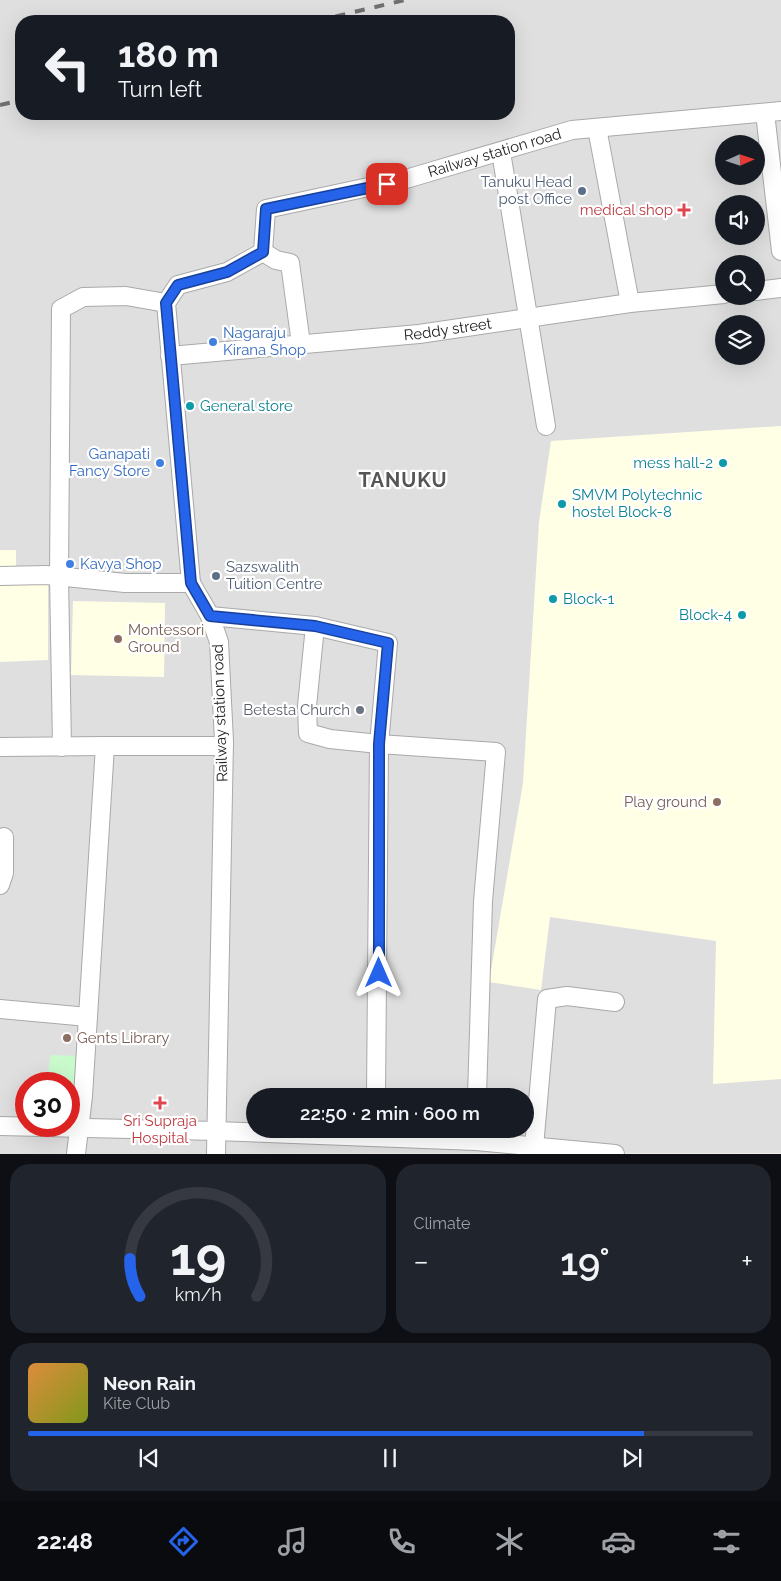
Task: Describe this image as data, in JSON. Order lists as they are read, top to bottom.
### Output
{
  "streets": {
    "street": ["Railway station road", "Reddy street"]
  },
  "crossings": [
    ["Railway station road", "Reddy street"]
  ],
  "districts": ["TANUKU"],
  "places": {
    "other": [
      "Tanuku Head post Office",
      "Nagaraju Kirana Shop",
      "General store",
      "Ganapati Fancy Store",
      "mess hall-2",
      "SMVM Polytechnic hostel Block-8",
      "Kavya Shop",
      "Sazswalith Tuition Centre",
      "Block-1",
      "Block-4",
      "Montessori Ground",
      "Betesta Church",
      "Play ground",
      "Gents Library"
    ],
    "health": ["medical shop", "Sri Supraja Hospital"]
  },
  "north": "right",
  "page": {
    "turn": ["180 m", "Turn left"],
    "limit": "30",
    "trip": "22:50 · 2 min · 600 m",
    "tile": "Climate",
    "heat": ["−", "19°", "+"],
    "song": ["Neon Rain", "Kite Club"],
    "tabs": "22:48",
    "gauge": ["19", "km/h"]
  }
}
